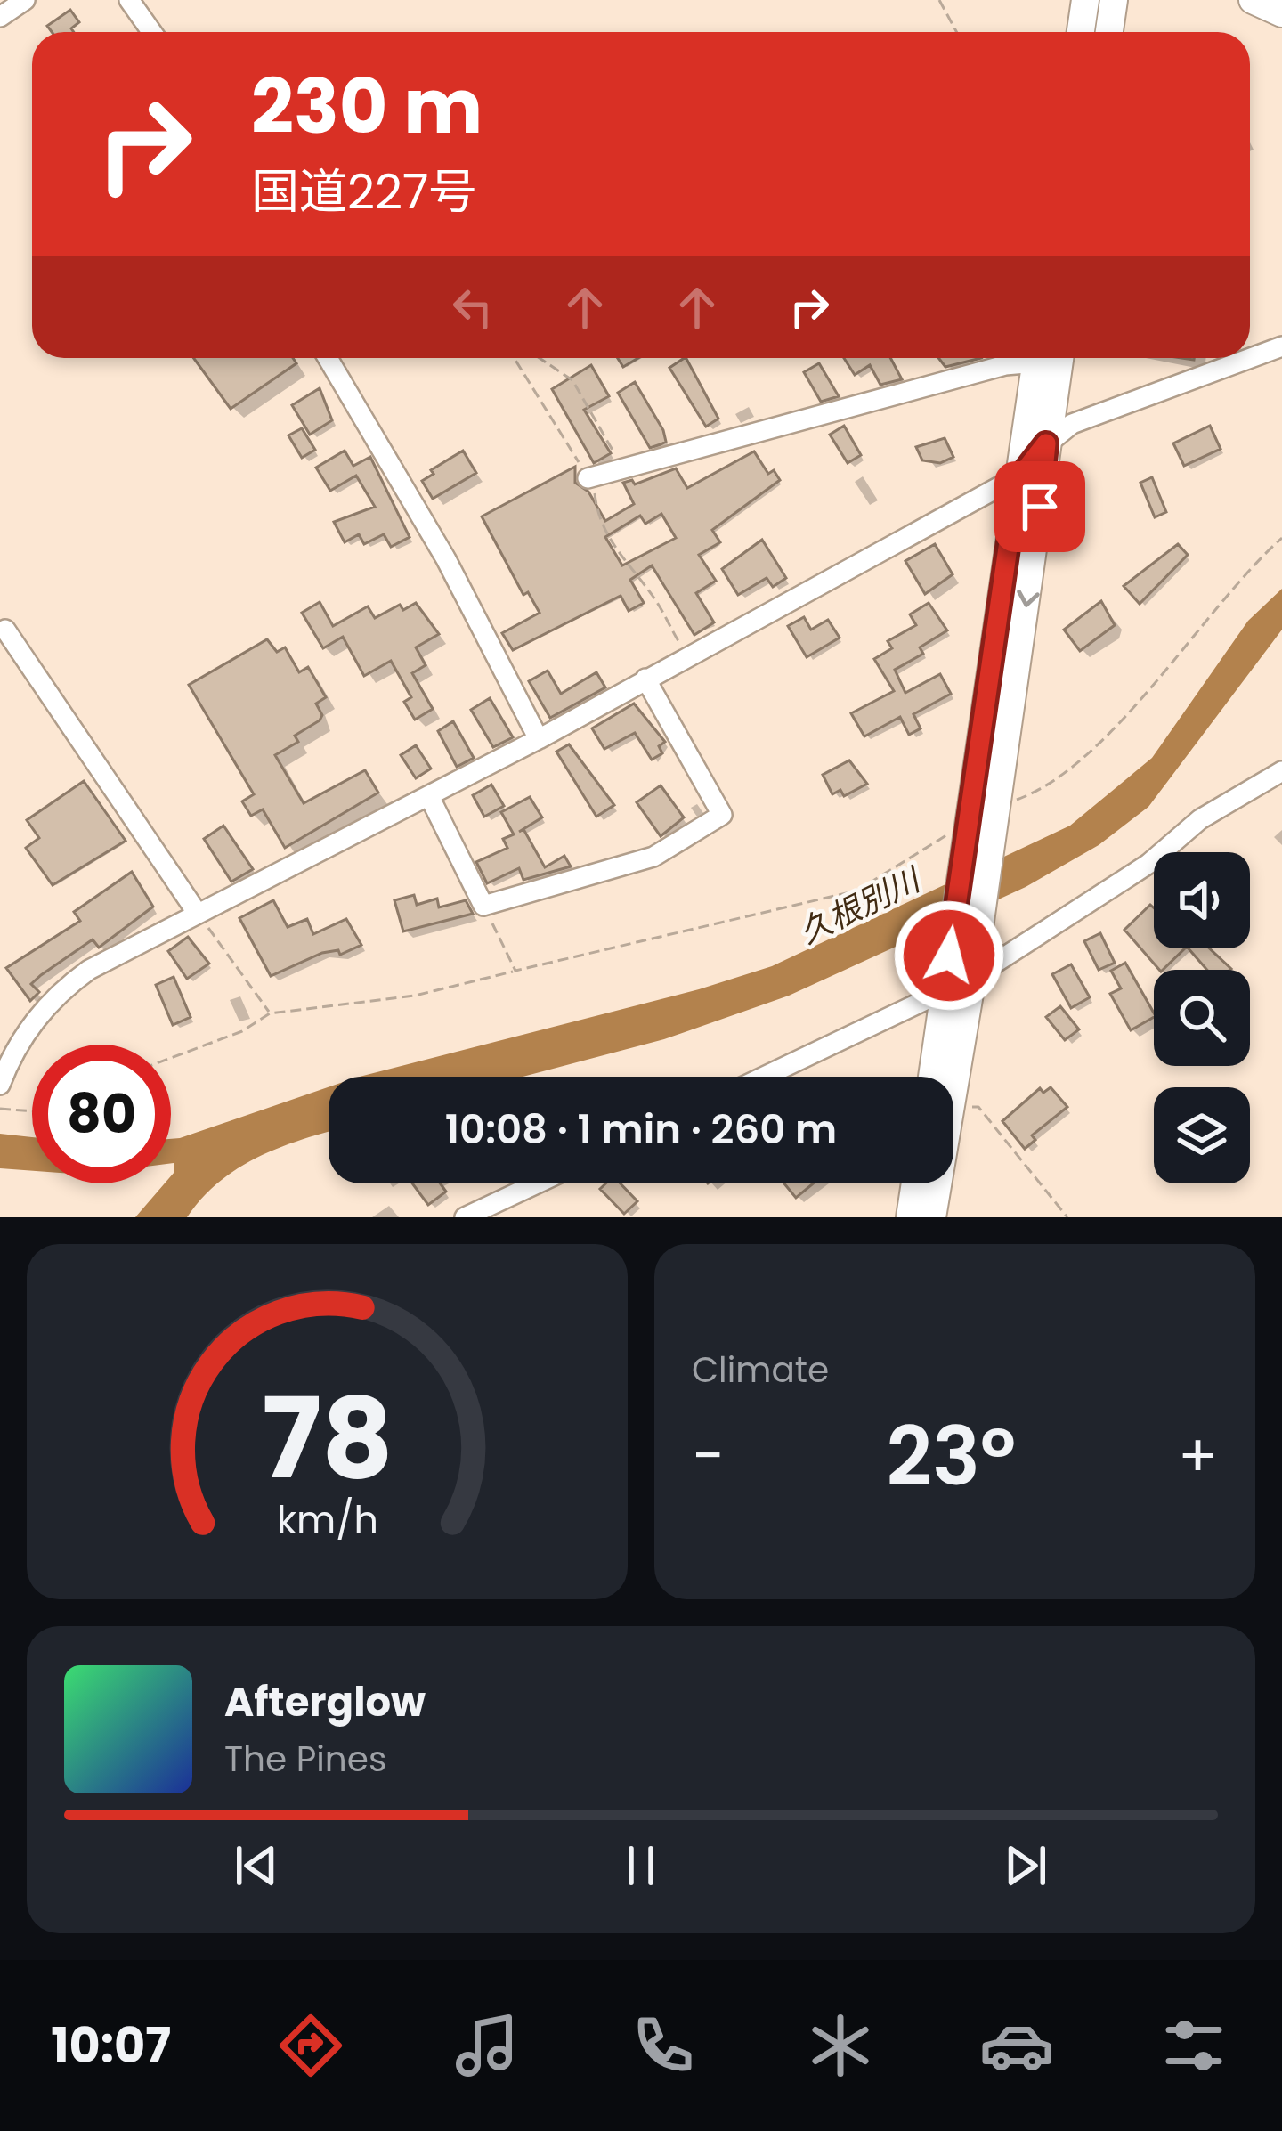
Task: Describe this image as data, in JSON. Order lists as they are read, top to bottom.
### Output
{
  "water": ["久根別川"],
  "page": {
    "turn": ["230 m", "国道227号"],
    "limit": "80",
    "trip": "10:08 · 1 min · 260 m",
    "tile": "Climate",
    "heat": ["−", "23°", "+"],
    "song": ["Afterglow", "The Pines"],
    "tabs": "10:07",
    "gauge": ["78", "km/h"]
  }
}
